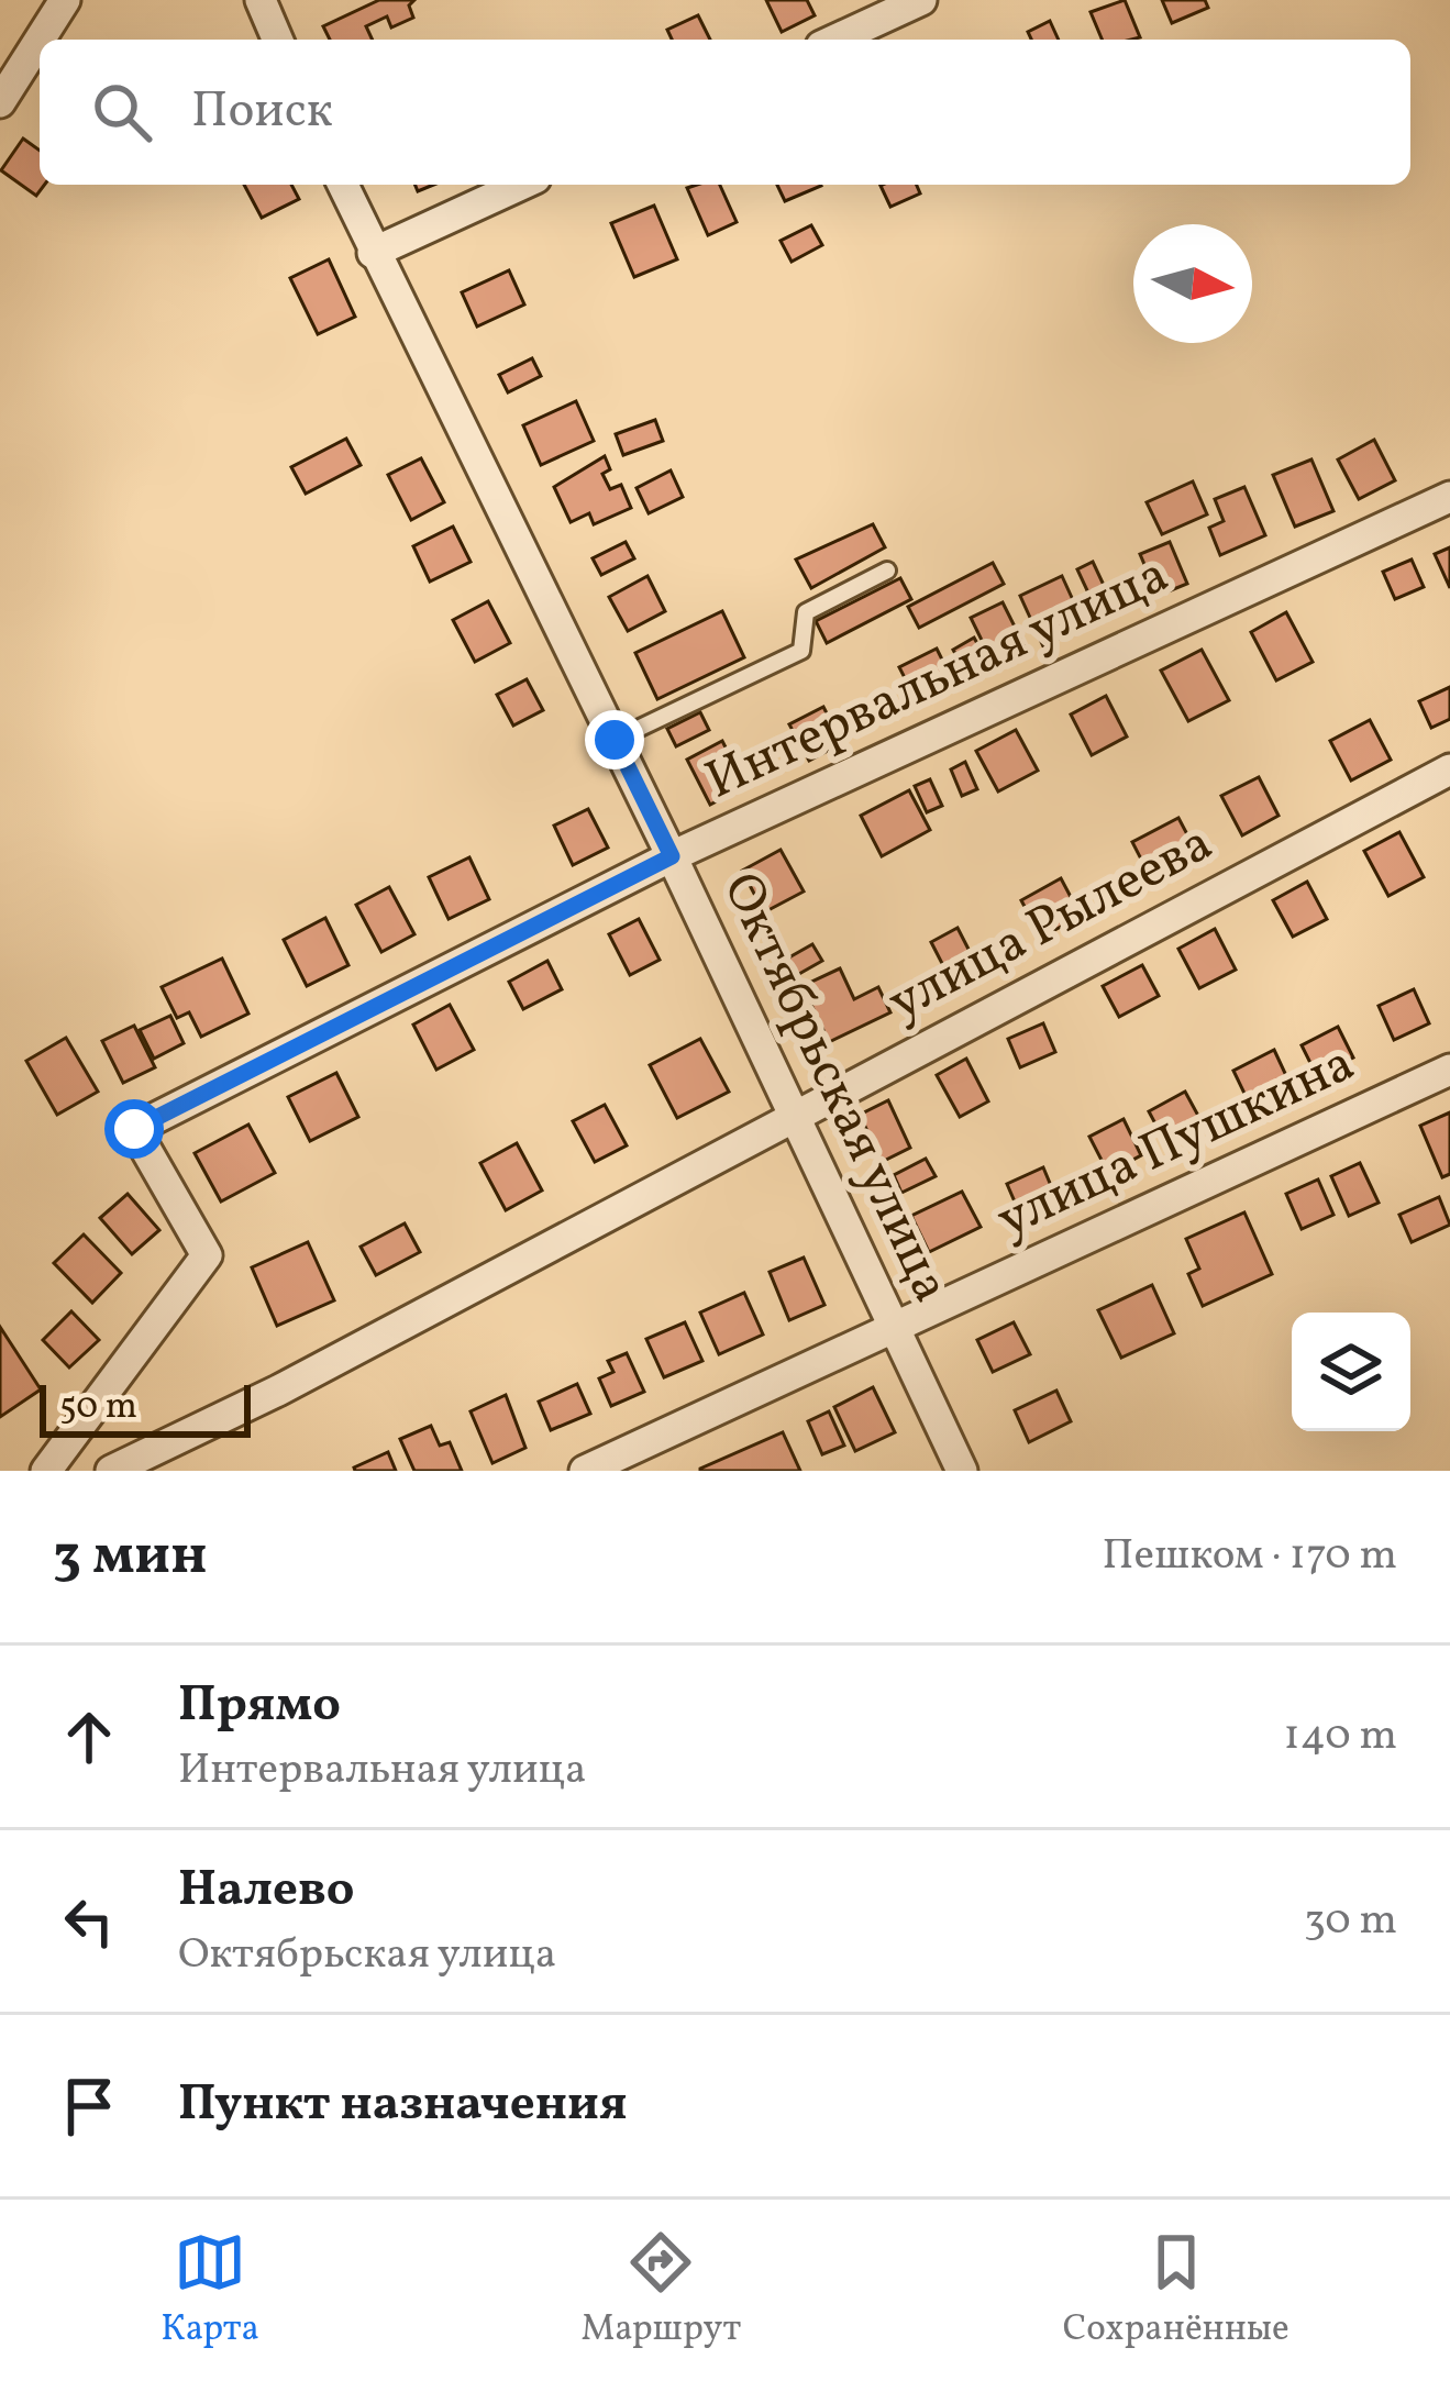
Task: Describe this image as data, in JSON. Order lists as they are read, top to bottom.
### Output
{
  "streets": {
    "street": [
      "Интервальная улица",
      "улица Рылеева",
      "Октябрьская улица",
      "улица Пушкина"
    ]
  },
  "crossings": [
    ["Интервальная улица", "Октябрьская улица"],
    ["улица Рылеева", "Октябрьская улица"],
    ["Октябрьская улица", "улица Пушкина"]
  ],
  "scale_bar": "50 m",
  "north": "right",
  "page": {
    "search": "Поиск",
    "scale": "50 m",
    "heading": ["3 мин", "Пешком · 170 m"],
    "list": [
      ["Прямо", "Интервальная улица", "140 m"],
      ["Налево", "Октябрьская улица", "30 m"],
      "Пункт назначения"
    ],
    "nav": ["Карта", "Маршрут", "Сохранённые"]
  }
}
